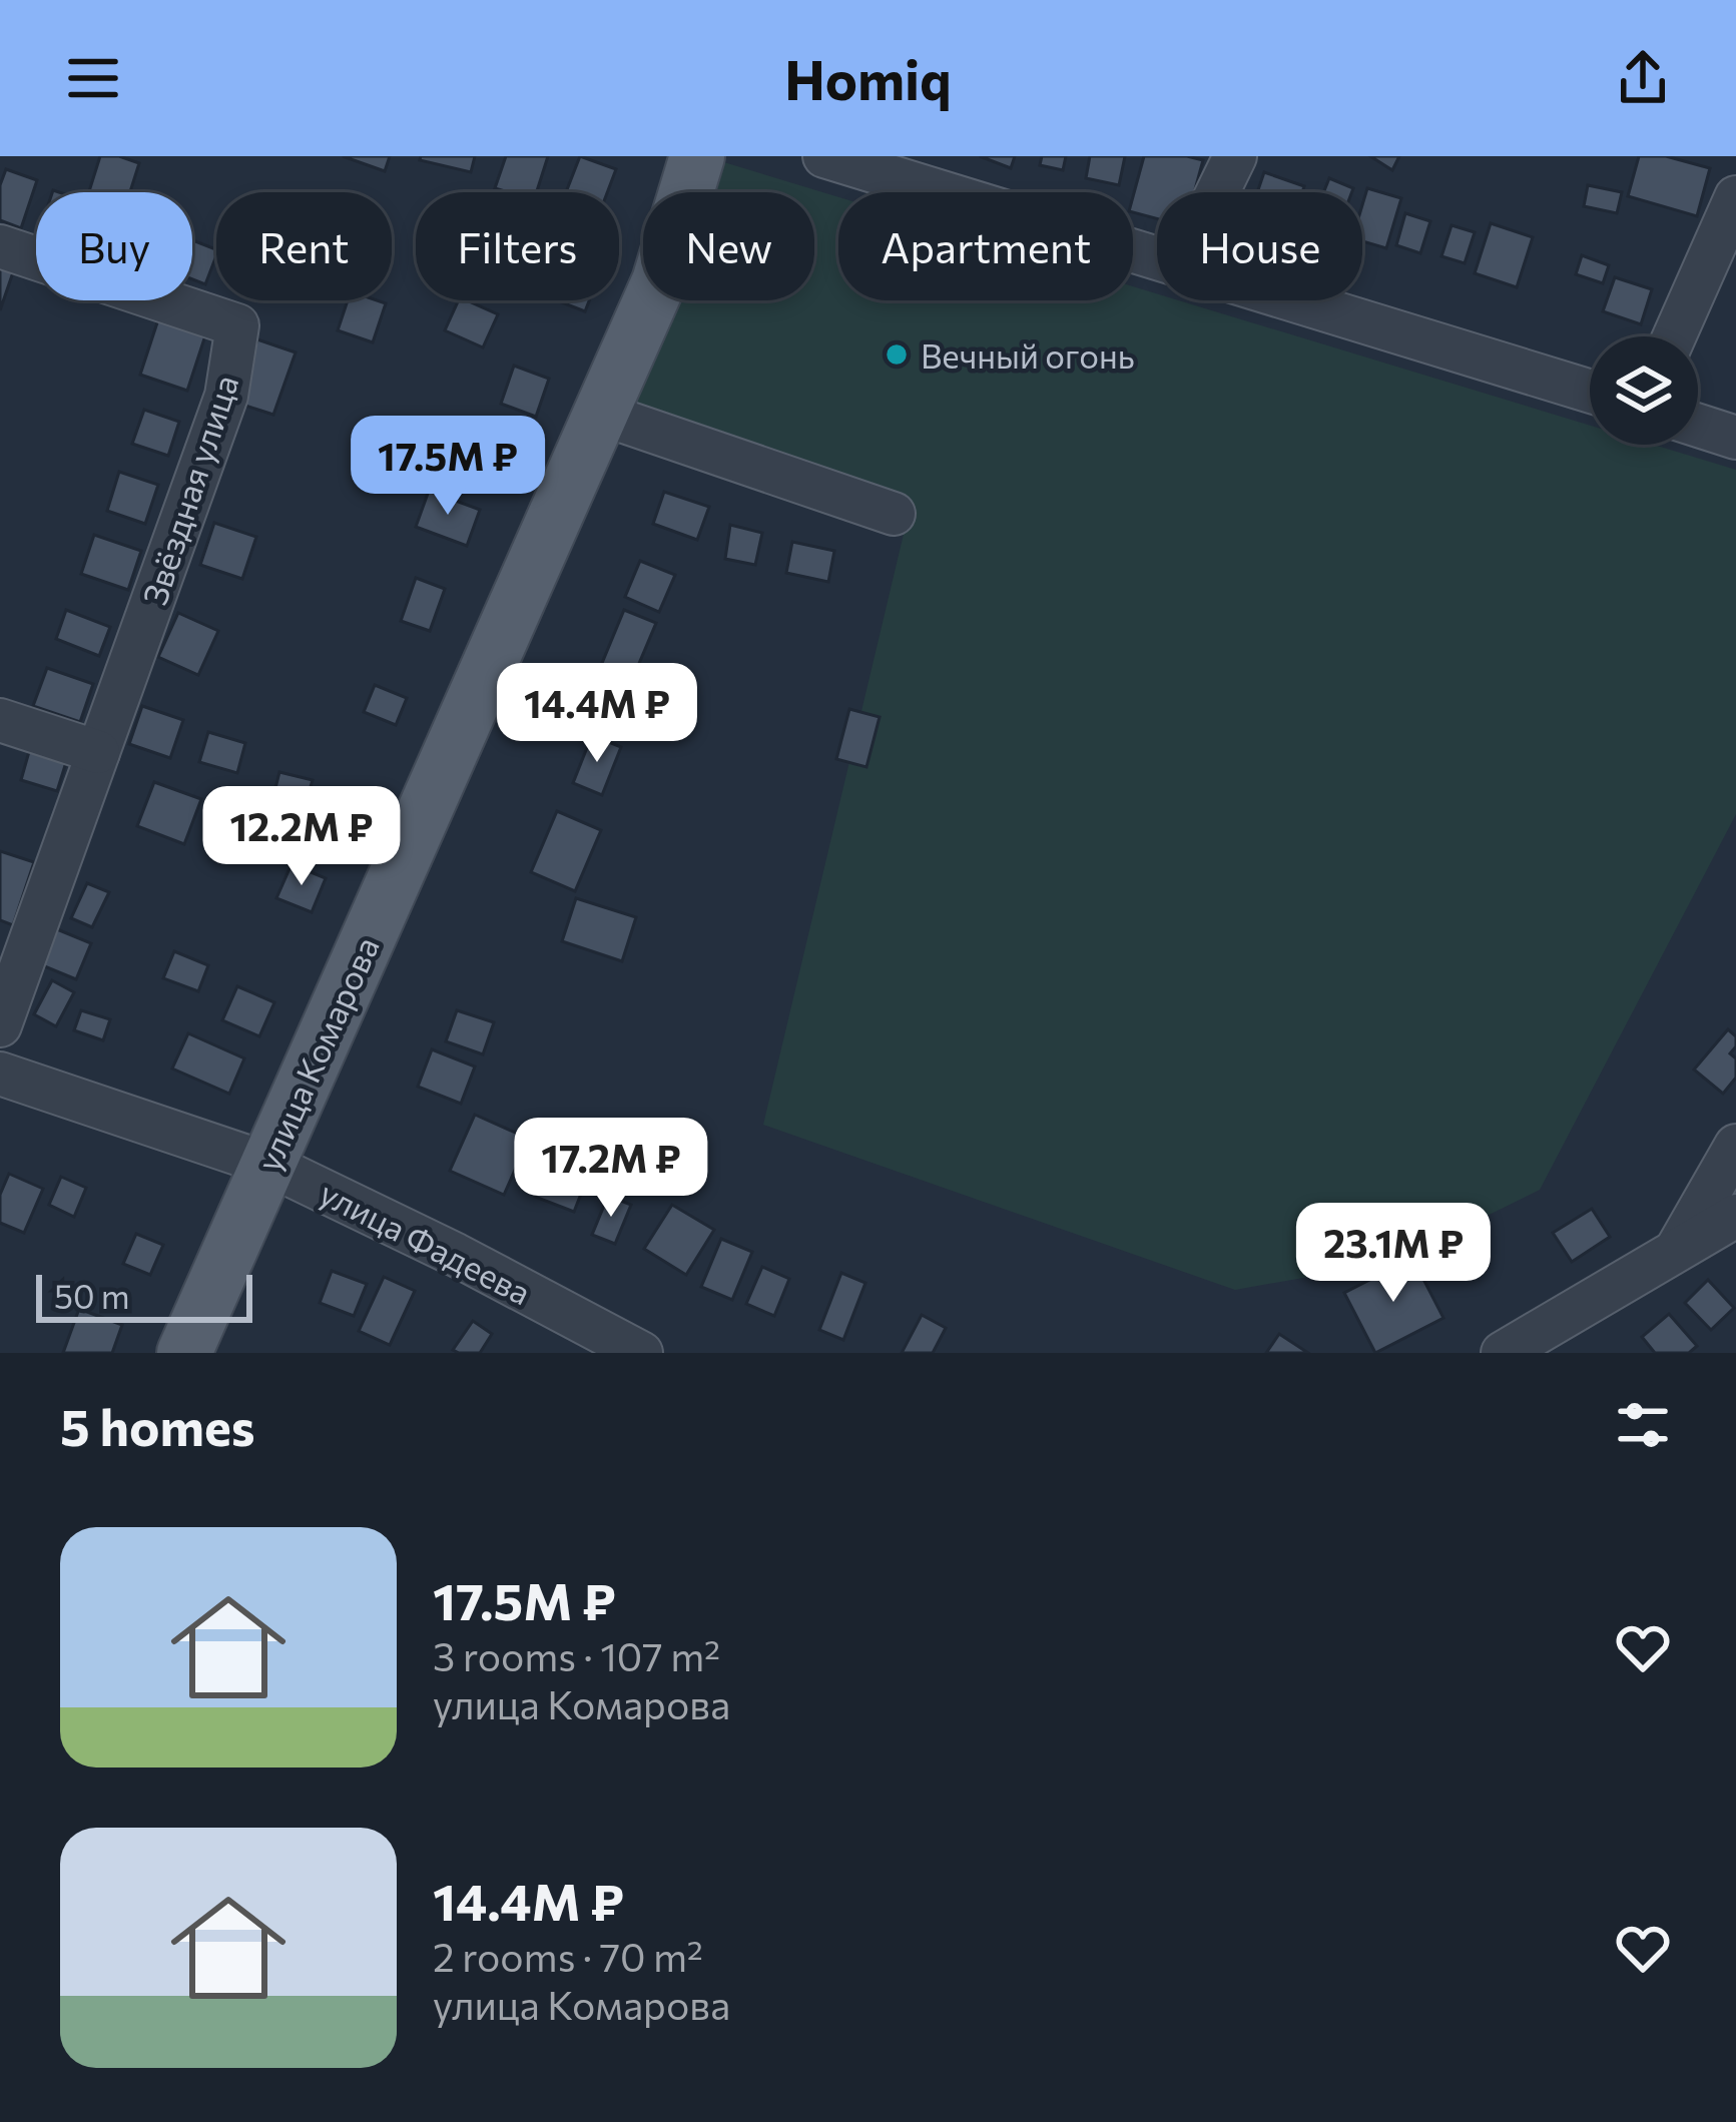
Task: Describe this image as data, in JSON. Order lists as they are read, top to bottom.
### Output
{
  "streets": {
    "main road": ["улица Комарова"],
    "street": ["Звёздная улица", "улица Фадеева"]
  },
  "crossings": [
    ["улица Комарова", "улица Фадеева"]
  ],
  "places": ["Вечный огонь"],
  "scale_bar": "50 m",
  "page": {
    "header": "Homiq",
    "chip": [
      "Buy",
      "Rent",
      "Filters",
      "New",
      "Apartment",
      "House"
    ],
    "price": [
      "17.5M ₽",
      "14.4M ₽",
      "12.2M ₽",
      "17.2M ₽",
      "23.1M ₽"
    ],
    "scale": "50 m",
    "heading": "5 homes",
    "list": [
      {
        "name": "17.5M ₽",
        "note": "3 rooms · 107 m² · улица Комарова"
      },
      {
        "name": "14.4M ₽",
        "note": "2 rooms · 70 m² · улица Комарова"
      }
    ]
  }
}
